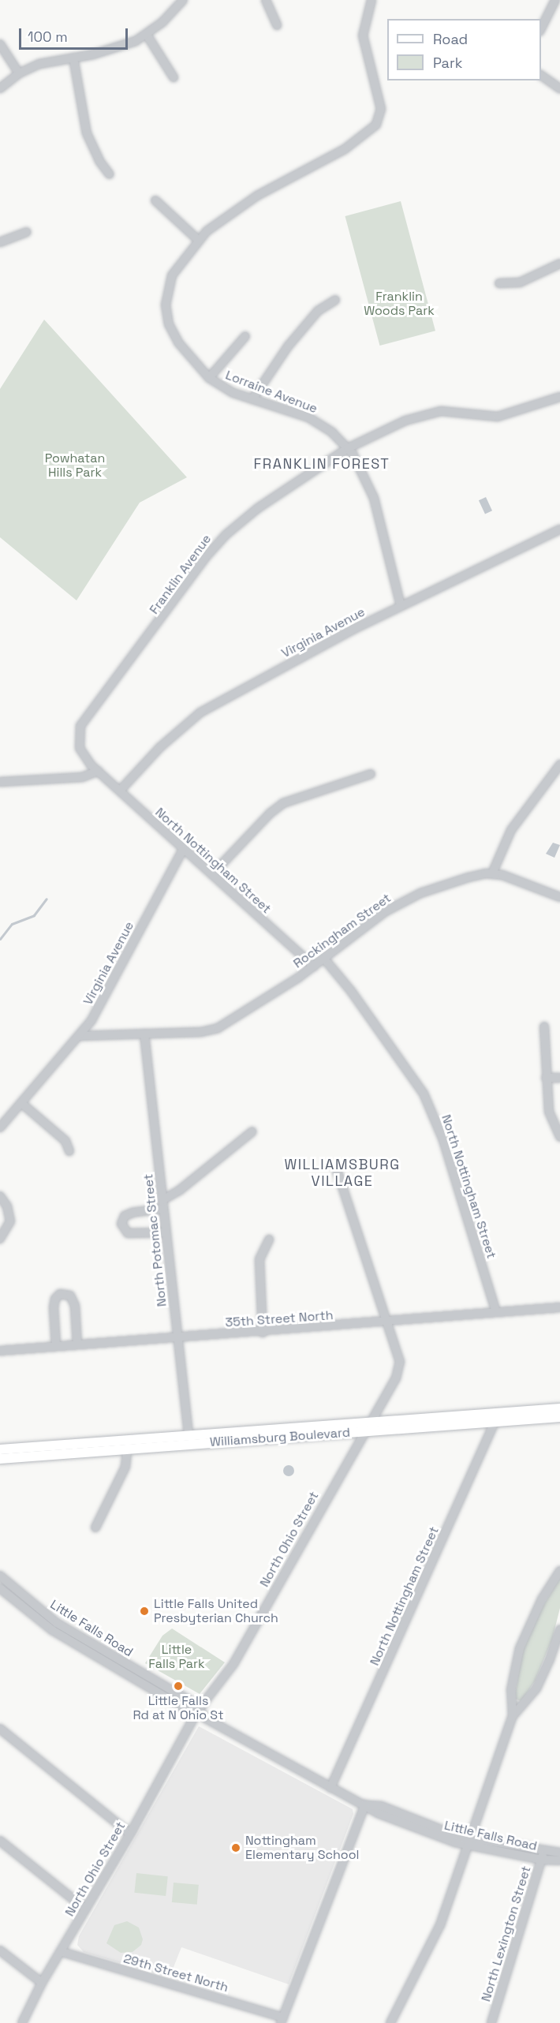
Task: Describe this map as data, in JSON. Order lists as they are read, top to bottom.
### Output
{
  "streets": {
    "main road": ["Williamsburg Boulevard"],
    "street": [
      "Lorraine Avenue",
      "Franklin Avenue",
      "Virginia Avenue",
      "North Nottingham Street",
      "Rockingham Street",
      "North Potomac Street",
      "35th Street North",
      "North Ohio Street",
      "Little Falls Road",
      "North Lexington Street",
      "29th Street North"
    ]
  },
  "crossings": [
    ["Lorraine Avenue", "Franklin Avenue"],
    ["Lorraine Avenue", "Virginia Avenue"],
    ["Franklin Avenue", "North Nottingham Street"],
    ["Virginia Avenue", "North Nottingham Street"],
    ["Virginia Avenue", "Rockingham Street"],
    ["North Nottingham Street", "Rockingham Street"],
    ["North Nottingham Street", "35th Street North"],
    ["North Nottingham Street", "Williamsburg Boulevard"],
    ["North Nottingham Street", "Little Falls Road"],
    ["Rockingham Street", "North Potomac Street"],
    ["North Potomac Street", "35th Street North"],
    ["North Potomac Street", "Williamsburg Boulevard"],
    ["35th Street North", "North Ohio Street"],
    ["Williamsburg Boulevard", "North Ohio Street"],
    ["North Ohio Street", "Little Falls Road"],
    ["North Ohio Street", "29th Street North"],
    ["Little Falls Road", "North Lexington Street"]
  ],
  "districts": ["FRANKLIN FOREST", "WILLIAMSBURG VILLAGE"],
  "parks": ["Franklin Woods Park", "Powhatan Hills Park", "Little Falls Park"],
  "places": ["Little Falls United Presbyterian Church", "Little Falls Rd at N Ohio St", "Nottingham Elementary School"],
  "legend": ["Road", "Park"],
  "scale_bar": "100 m"
}
